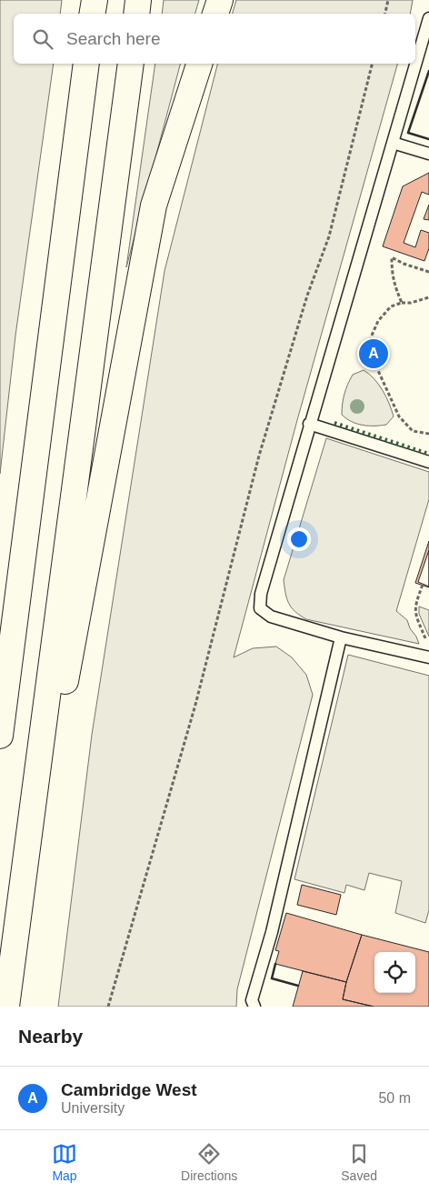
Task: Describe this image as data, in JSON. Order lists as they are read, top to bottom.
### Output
{
  "page": {
    "search": "Search here",
    "pins": "A",
    "heading": "Nearby",
    "list": [
      {
        "mark": "A",
        "name": "Cambridge West",
        "note": "University",
        "value": "50 m"
      }
    ],
    "nav": ["Map", "Directions", "Saved"]
  }
}
